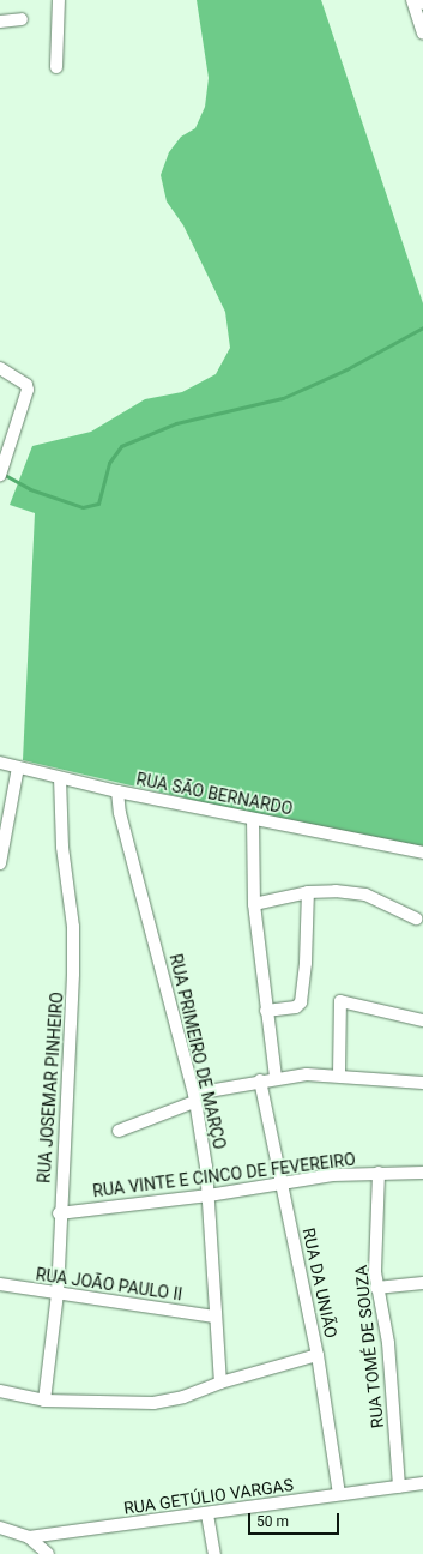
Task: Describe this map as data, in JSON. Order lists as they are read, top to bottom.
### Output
{
  "streets": {
    "street": [
      "RUA SÃO BERNARDO",
      "RUA PRIMEIRO DE MARÇO",
      "RUA JOSEMAR PINHEIRO",
      "RUA VINTE E CINCO DE FEVEREIRO",
      "RUA DA UNIÃO",
      "RUA JOÃO PAULO II",
      "RUA TOMÉ DE SOUZA",
      "RUA GETÚLIO VARGAS"
    ]
  },
  "crossings": [
    ["RUA SÃO BERNARDO", "RUA PRIMEIRO DE MARÇO"],
    ["RUA SÃO BERNARDO", "RUA JOSEMAR PINHEIRO"],
    ["RUA PRIMEIRO DE MARÇO", "RUA VINTE E CINCO DE FEVEREIRO"],
    ["RUA PRIMEIRO DE MARÇO", "RUA JOÃO PAULO II"],
    ["RUA JOSEMAR PINHEIRO", "RUA VINTE E CINCO DE FEVEREIRO"],
    ["RUA JOSEMAR PINHEIRO", "RUA JOÃO PAULO II"],
    ["RUA VINTE E CINCO DE FEVEREIRO", "RUA DA UNIÃO"],
    ["RUA VINTE E CINCO DE FEVEREIRO", "RUA TOMÉ DE SOUZA"],
    ["RUA DA UNIÃO", "RUA GETÚLIO VARGAS"],
    ["RUA TOMÉ DE SOUZA", "RUA GETÚLIO VARGAS"]
  ],
  "scale_bar": "50 m"
}
